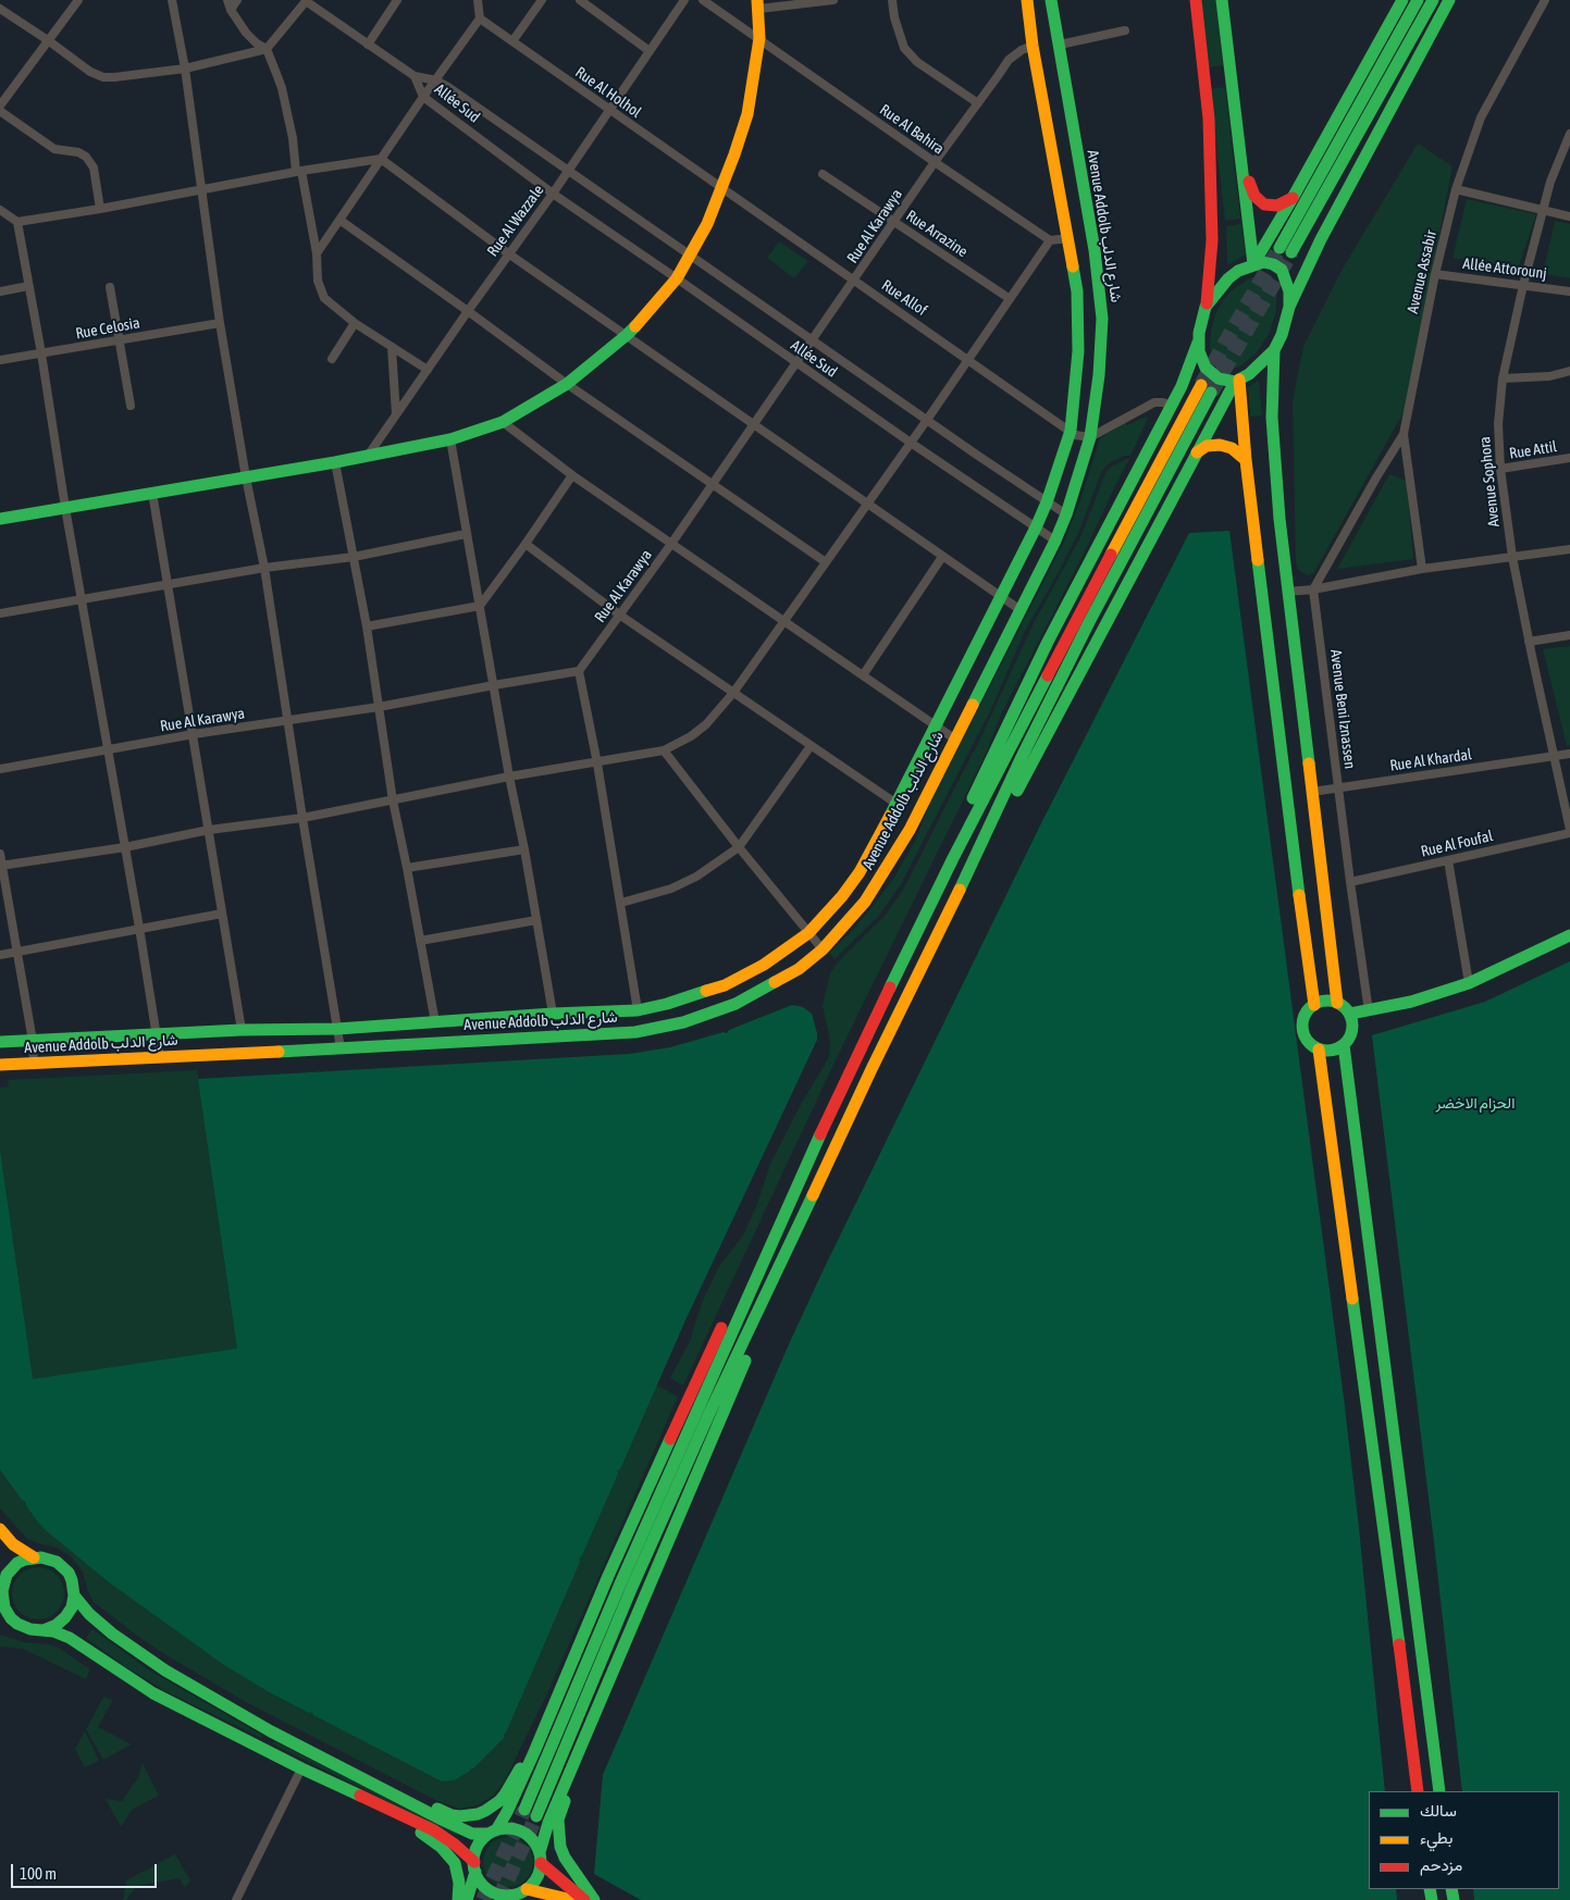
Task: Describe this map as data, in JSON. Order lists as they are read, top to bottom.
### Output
{
  "streets": {
    "main road": ["Avenue Addolb شارع الدلب"],
    "street": [
      "Rue Al Holhol",
      "Allée Sud",
      "Rue Al Bahira",
      "Rue Al Wazzale",
      "Rue Al Karawya",
      "Rue Arrazine",
      "Allée Attorounj",
      "Avenue Assabir",
      "Rue Allof",
      "Rue Celosia",
      "Rue Attil",
      "Avenue Sophora",
      "Avenue Beni Iznassen",
      "Rue Al Khardal",
      "Rue Al Foufal"
    ]
  },
  "crossings": [
    ["Rue Al Holhol", "Rue Al Wazzale"],
    ["Rue Al Holhol", "Rue Allof"],
    ["Allée Sud", "Rue Al Wazzale"],
    ["Allée Sud", "Rue Al Karawya"],
    ["Allée Sud", "Avenue Addolb شارع الدلب"],
    ["Rue Al Bahira", "Rue Al Karawya"],
    ["Rue Al Karawya", "Avenue Addolb شارع الدلب"],
    ["Rue Al Karawya", "Rue Arrazine"],
    ["Rue Al Karawya", "Rue Allof"],
    ["Avenue Addolb شارع الدلب", "Rue Allof"],
    ["Allée Attorounj", "Avenue Assabir"],
    ["Allée Attorounj", "Avenue Sophora"],
    ["Rue Attil", "Avenue Sophora"],
    ["Avenue Sophora", "Rue Al Khardal"],
    ["Avenue Sophora", "Rue Al Foufal"],
    ["Avenue Beni Iznassen", "Rue Al Khardal"],
    ["Avenue Beni Iznassen", "Rue Al Foufal"]
  ],
  "parks": ["الحزام الاخضر"],
  "legend": ["سالك", "بطيء", "مزدحم"],
  "scale_bar": "100 m"
}
